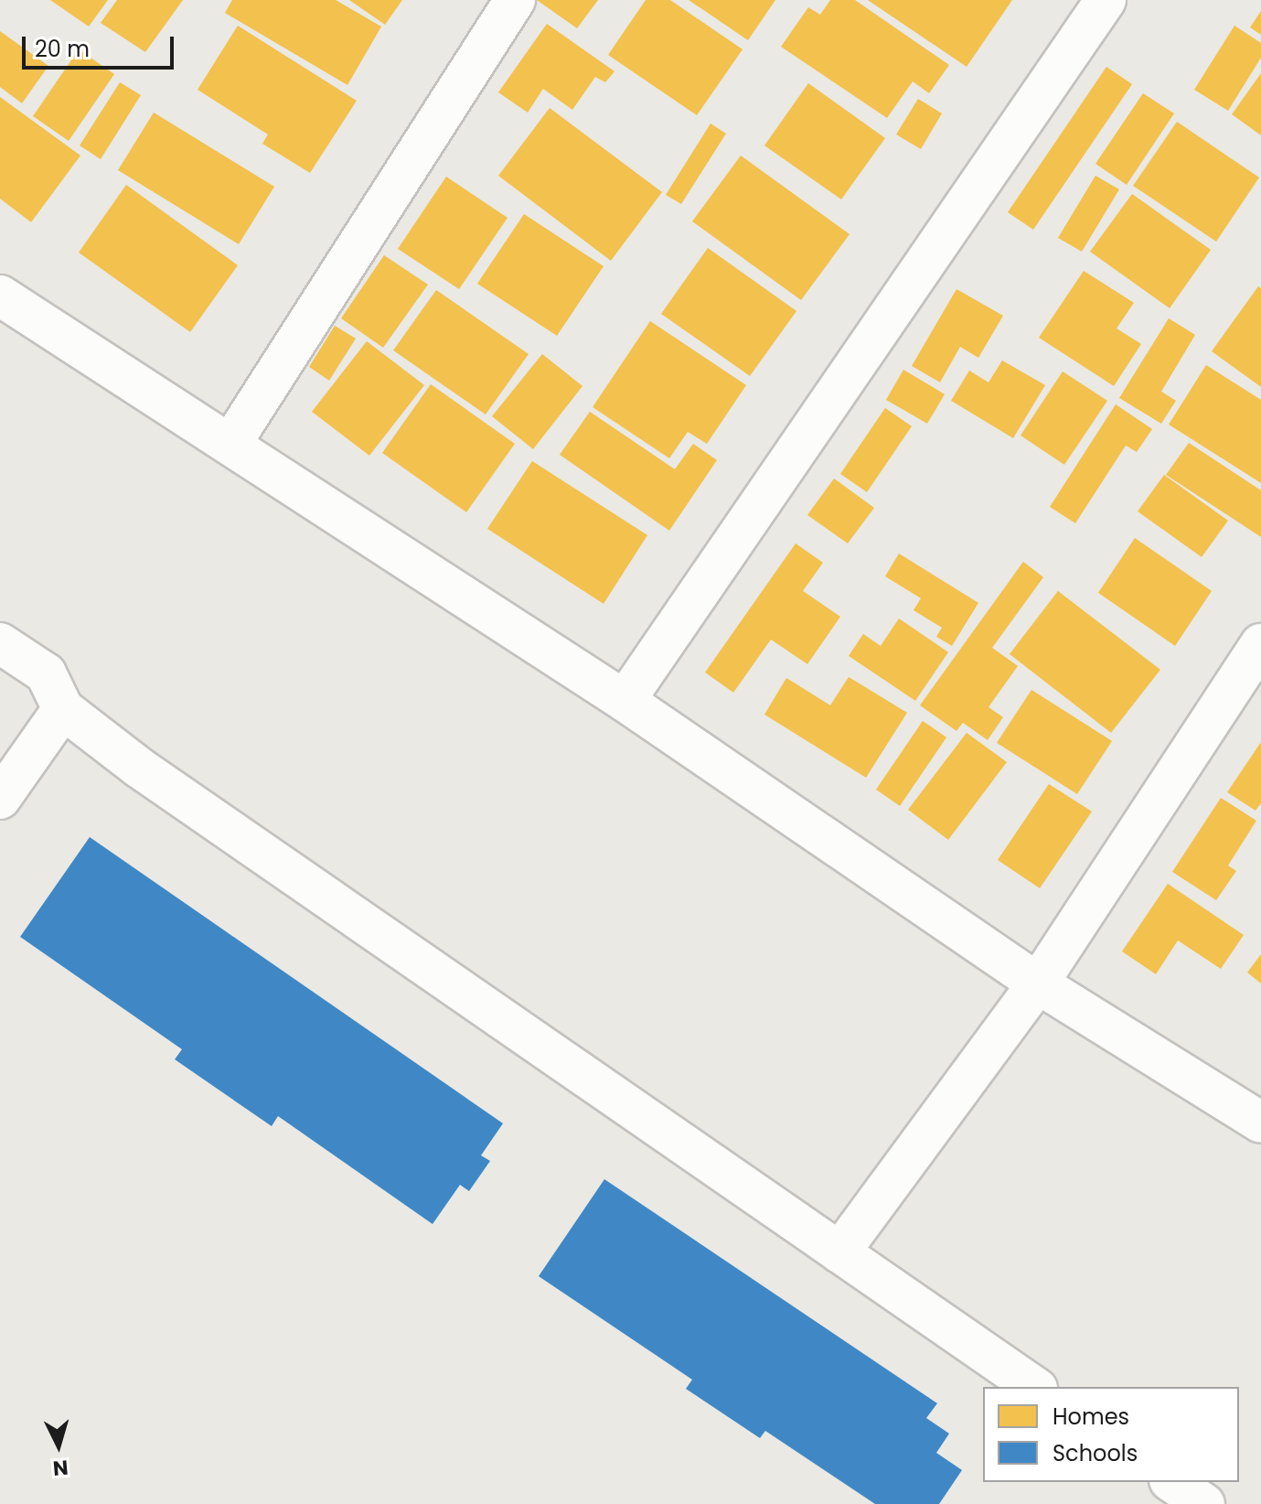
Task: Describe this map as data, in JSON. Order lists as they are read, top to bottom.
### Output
{
  "legend": ["Homes", "Schools"],
  "scale_bar": "20 m",
  "north": "bottom"
}
